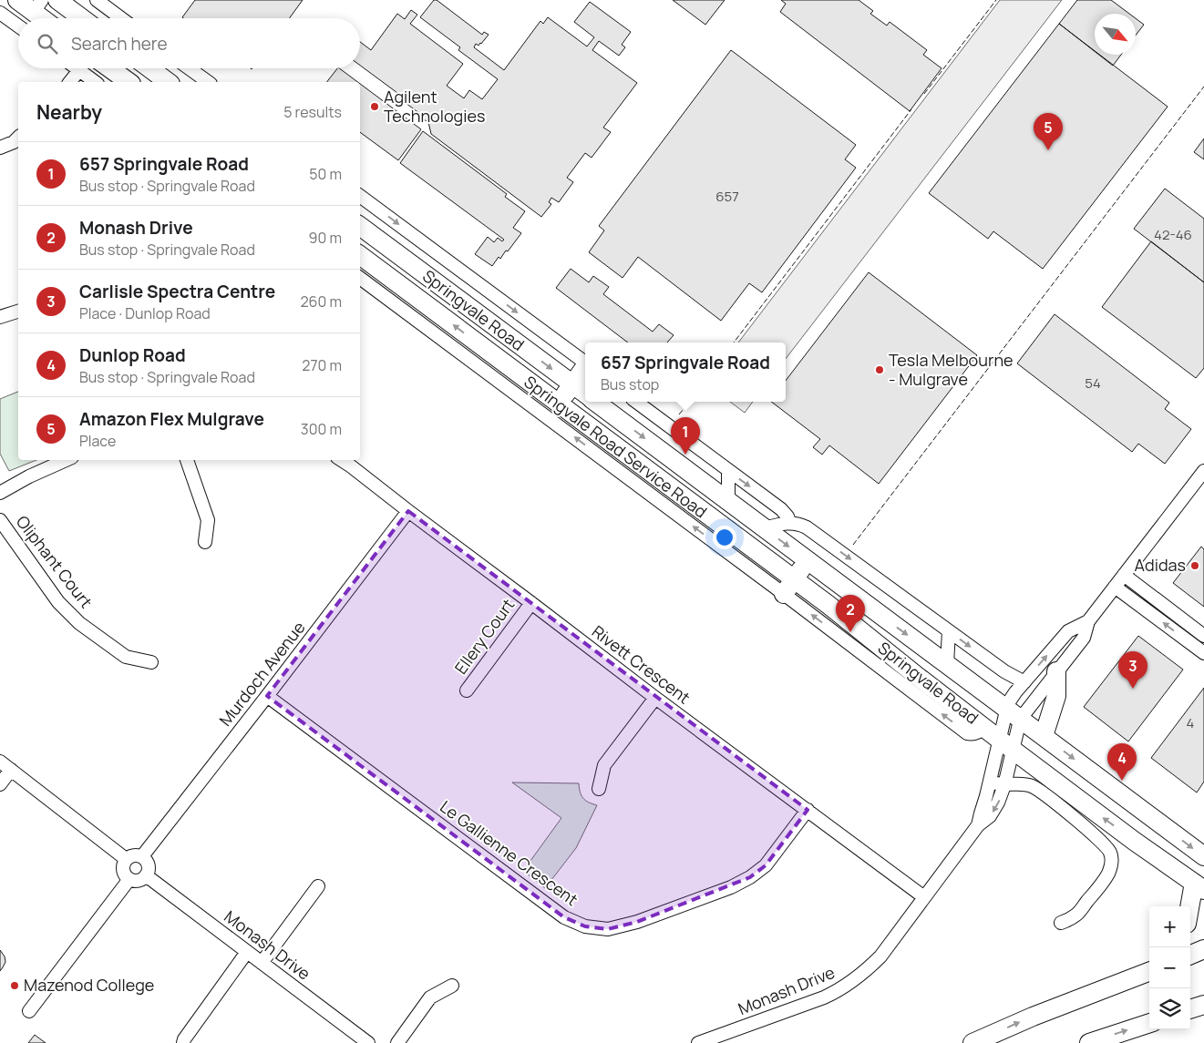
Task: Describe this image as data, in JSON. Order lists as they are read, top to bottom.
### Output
{
  "streets": {
    "highway": ["Springvale Road"],
    "street": [
      "Springvale Road Service Road",
      "Oliphant Court",
      "Ellery Court",
      "Rivett Crescent",
      "Murdoch Avenue",
      "Le Gallienne Crescent",
      "Monash Drive"
    ]
  },
  "crossings": [
    ["Springvale Road", "Springvale Road Service Road"],
    ["Springvale Road", "Monash Drive"],
    ["Ellery Court", "Rivett Crescent"],
    ["Rivett Crescent", "Murdoch Avenue"],
    ["Rivett Crescent", "Le Gallienne Crescent"],
    ["Rivett Crescent", "Monash Drive"],
    ["Murdoch Avenue", "Le Gallienne Crescent"],
    ["Murdoch Avenue", "Monash Drive"]
  ],
  "places": [
    "Agilent Technologies",
    "Tesla Melbourne - Mulgrave",
    "Adidas",
    "Mazenod College"
  ],
  "house_numbers": [
    "657",
    "42-46",
    "54",
    "4"
  ],
  "north": "bottom right",
  "page": {
    "search": "Search here",
    "heading": ["Nearby", "5 results"],
    "pins": [
      "5",
      "1",
      "2",
      "3",
      "4"
    ],
    "list": [
      {
        "mark": "1",
        "name": "657 Springvale Road",
        "note": "Bus stop · Springvale Road",
        "value": "50 m"
      },
      {
        "mark": "2",
        "name": "Monash Drive",
        "note": "Bus stop · Springvale Road",
        "value": "90 m"
      },
      {
        "mark": "3",
        "name": "Carlisle Spectra Centre",
        "note": "Place · Dunlop Road",
        "value": "260 m"
      },
      {
        "mark": "4",
        "name": "Dunlop Road",
        "note": "Bus stop · Springvale Road",
        "value": "270 m"
      },
      {
        "mark": "5",
        "name": "Amazon Flex Mulgrave",
        "note": "Place",
        "value": "300 m"
      }
    ],
    "popup": ["657 Springvale Road", "Bus stop"],
    "map_buttons": ["+", "−"]
  }
}
